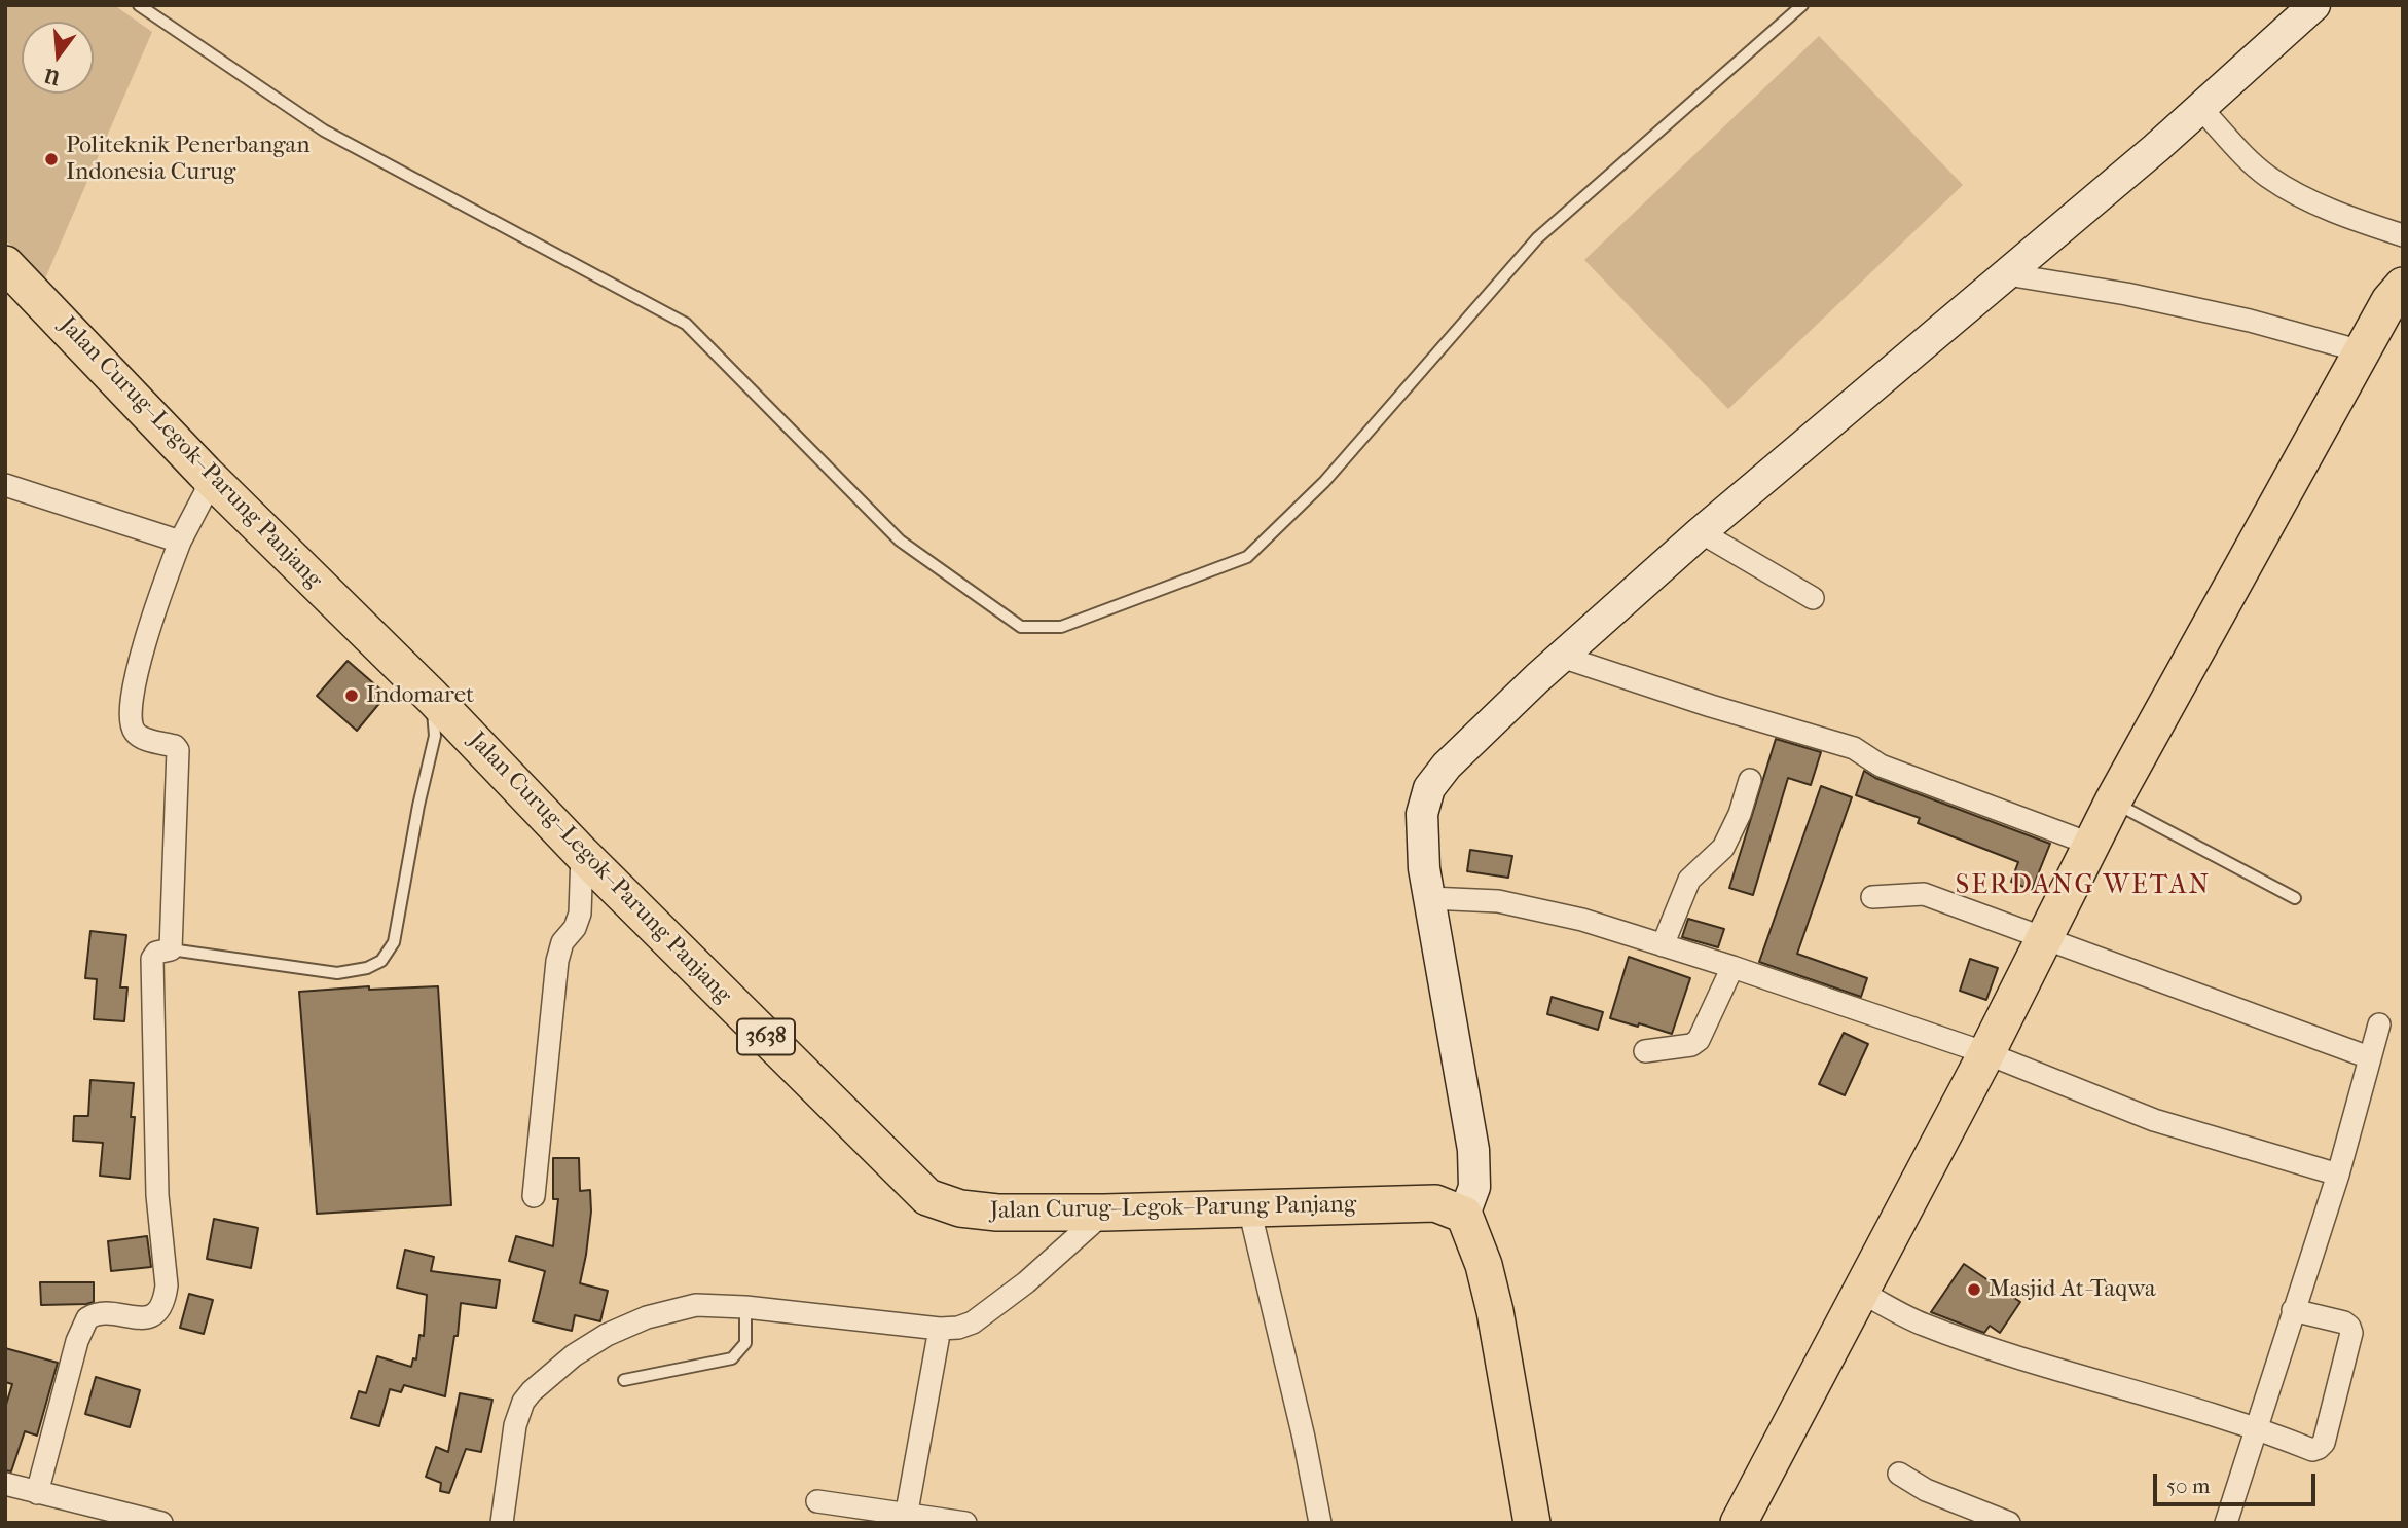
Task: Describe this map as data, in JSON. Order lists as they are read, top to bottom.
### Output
{
  "streets": {
    "main road": ["Jalan Curug–Legok–Parung Panjang", "3638"]
  },
  "districts": ["SERDANG WETAN"],
  "places": ["Politeknik Penerbangan Indonesia Curug", "Indomaret", "Masjid At-Taqwa"],
  "scale_bar": "50 m",
  "north": "bottom"
}
